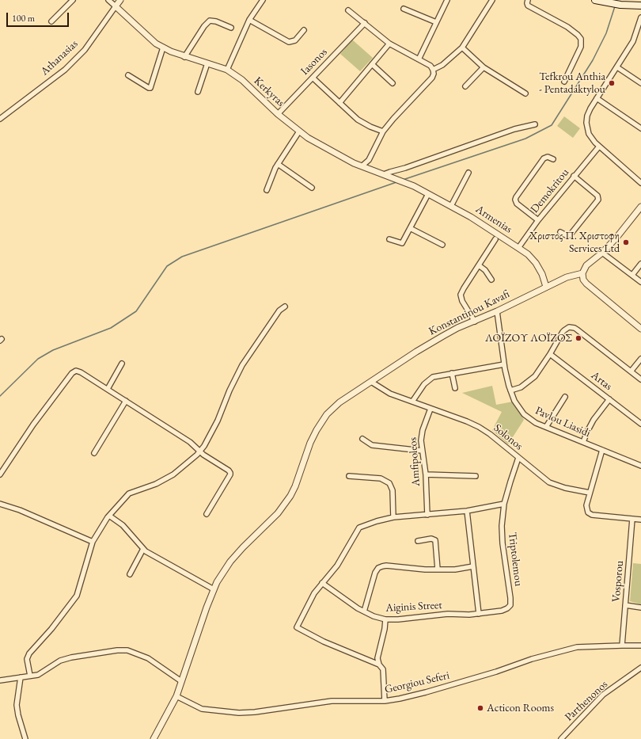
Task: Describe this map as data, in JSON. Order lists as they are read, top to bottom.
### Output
{
  "streets": {
    "street": [
      "Athanasias",
      "Iasonos",
      "Kerkyras",
      "Demokritou",
      "Armenias",
      "Konstantinou Kavafi",
      "Artas",
      "Pavlou Liasidi",
      "Solonos",
      "Amfipoleos",
      "Triptolemou",
      "Vosporou",
      "Aiginis Street",
      "Georgiou Seferi",
      "Parthenonos"
    ]
  },
  "crossings": [
    ["Athanasias", "Kerkyras"],
    ["Iasonos", "Kerkyras"],
    ["Kerkyras", "Armenias"],
    ["Demokritou", "Armenias"],
    ["Armenias", "Konstantinou Kavafi"],
    ["Konstantinou Kavafi", "Pavlou Liasidi"],
    ["Konstantinou Kavafi", "Solonos"],
    ["Konstantinou Kavafi", "Georgiou Seferi"],
    ["Solonos", "Amfipoleos"],
    ["Solonos", "Triptolemou"],
    ["Triptolemou", "Aiginis Street"],
    ["Vosporou", "Georgiou Seferi"]
  ],
  "places": [
    "Tefkrou Anthia - Pentadaktylou",
    "Χριστος Π. Χριστοφη Services Ltd",
    "ΛΟΪΖΟΥ ΛΟΪΖΟΣ",
    "Acticon Rooms"
  ],
  "scale_bar": "100 m"
}
